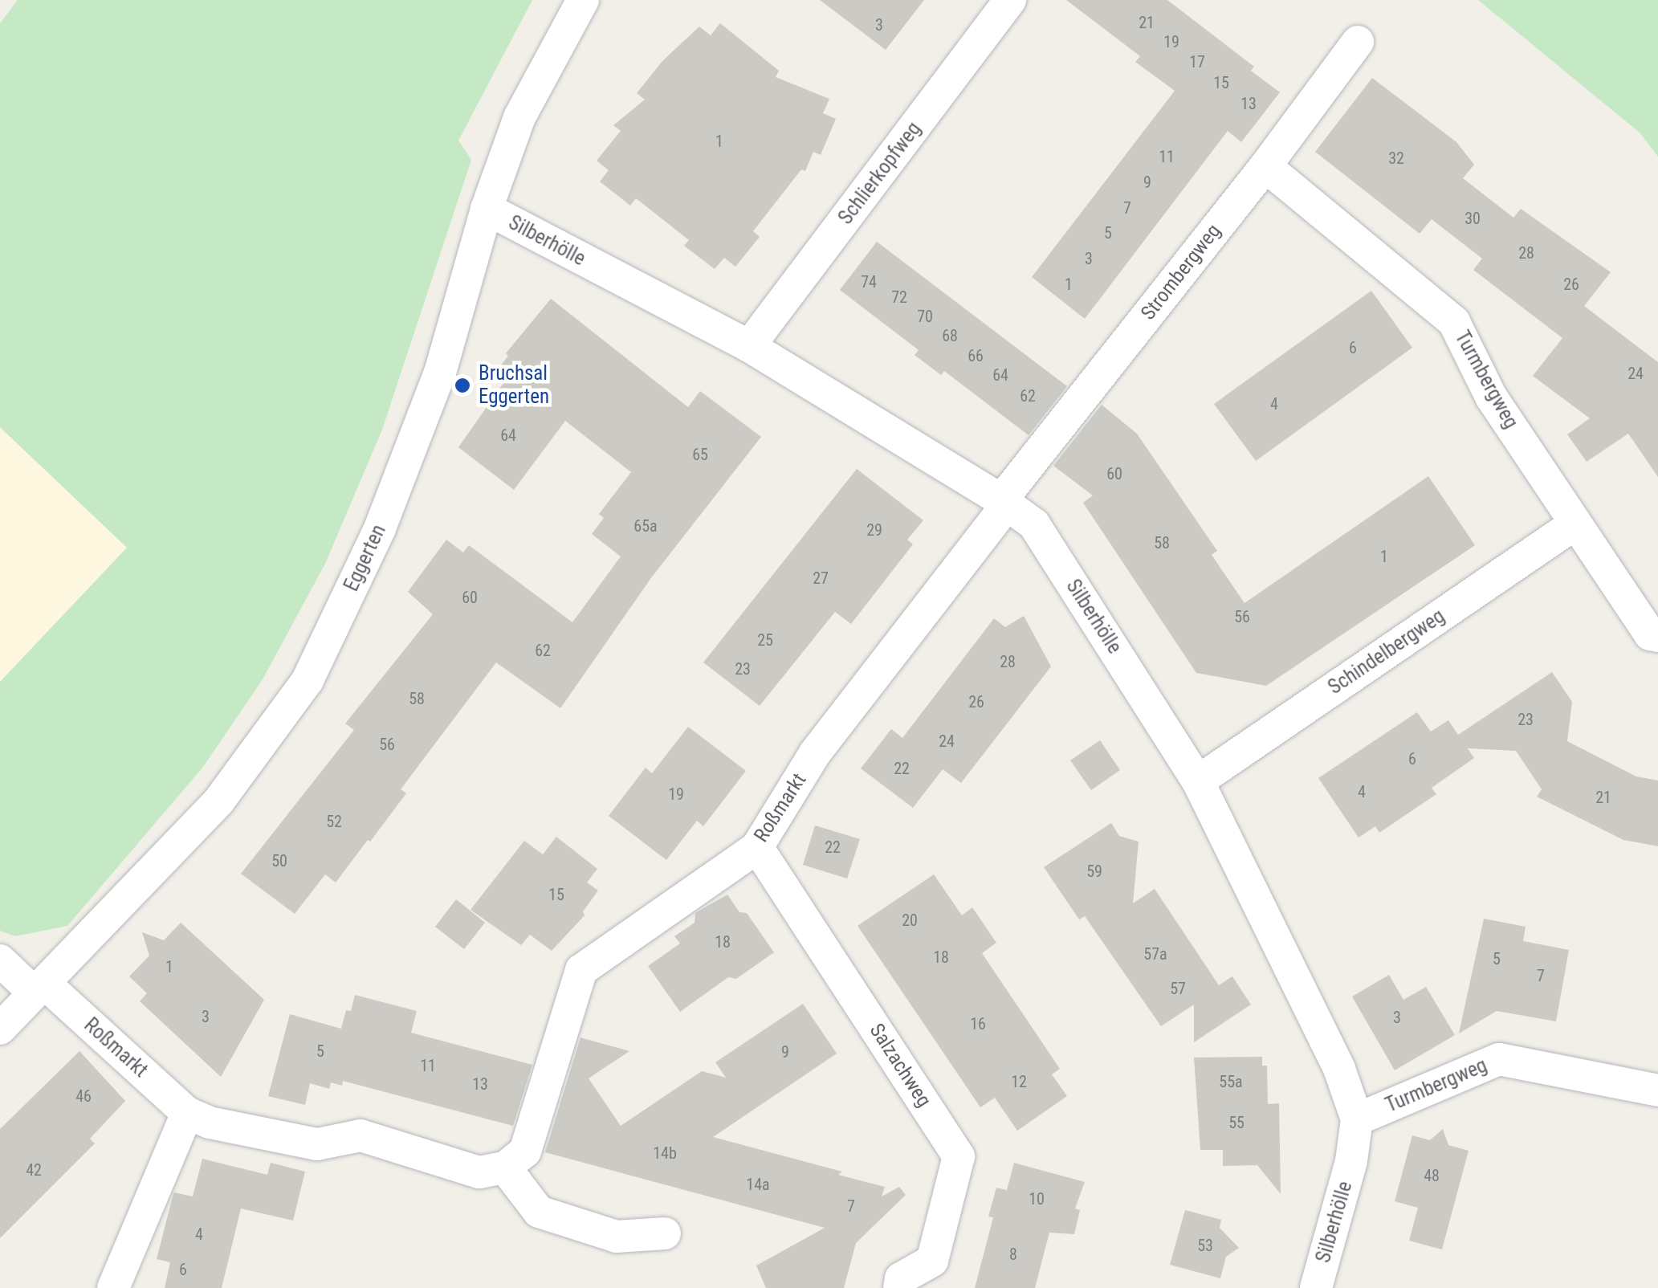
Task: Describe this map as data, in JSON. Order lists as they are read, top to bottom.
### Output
{
  "streets": {
    "street": [
      "Schlierkopfweg",
      "Silberhölle",
      "Strombergweg",
      "Turmbergweg",
      "Eggerten",
      "Schindelbergweg",
      "Roßmarkt",
      "Salzachweg"
    ]
  },
  "crossings": [
    ["Schlierkopfweg", "Silberhölle"],
    ["Silberhölle", "Strombergweg"],
    ["Silberhölle", "Turmbergweg"],
    ["Silberhölle", "Eggerten"],
    ["Silberhölle", "Schindelbergweg"],
    ["Silberhölle", "Roßmarkt"],
    ["Strombergweg", "Turmbergweg"],
    ["Strombergweg", "Roßmarkt"],
    ["Turmbergweg", "Schindelbergweg"],
    ["Eggerten", "Roßmarkt"],
    ["Roßmarkt", "Salzachweg"]
  ],
  "places": ["Bruchsal Eggerten"],
  "house_numbers": [
    "21",
    "3",
    "19",
    "17",
    "15",
    "13",
    "1",
    "11",
    "32",
    "9",
    "7",
    "30",
    "5",
    "28",
    "3",
    "74",
    "1",
    "26",
    "72",
    "70",
    "68",
    "6",
    "66",
    "24",
    "64",
    "62",
    "4",
    "64",
    "65",
    "60",
    "65a",
    "29",
    "58",
    "1",
    "27",
    "60",
    "56",
    "25",
    "62",
    "28",
    "23",
    "58",
    "26",
    "23",
    "24",
    "56",
    "6",
    "22",
    "4",
    "19",
    "21",
    "52",
    "22",
    "50",
    "59",
    "15",
    "20",
    "18",
    "57a",
    "18",
    "5",
    "1",
    "7",
    "57",
    "3",
    "3",
    "16",
    "5",
    "9",
    "11",
    "12",
    "55a",
    "13",
    "46",
    "55",
    "14b",
    "42",
    "48",
    "14a",
    "10",
    "7",
    "4",
    "53",
    "8",
    "6"
  ]
}
